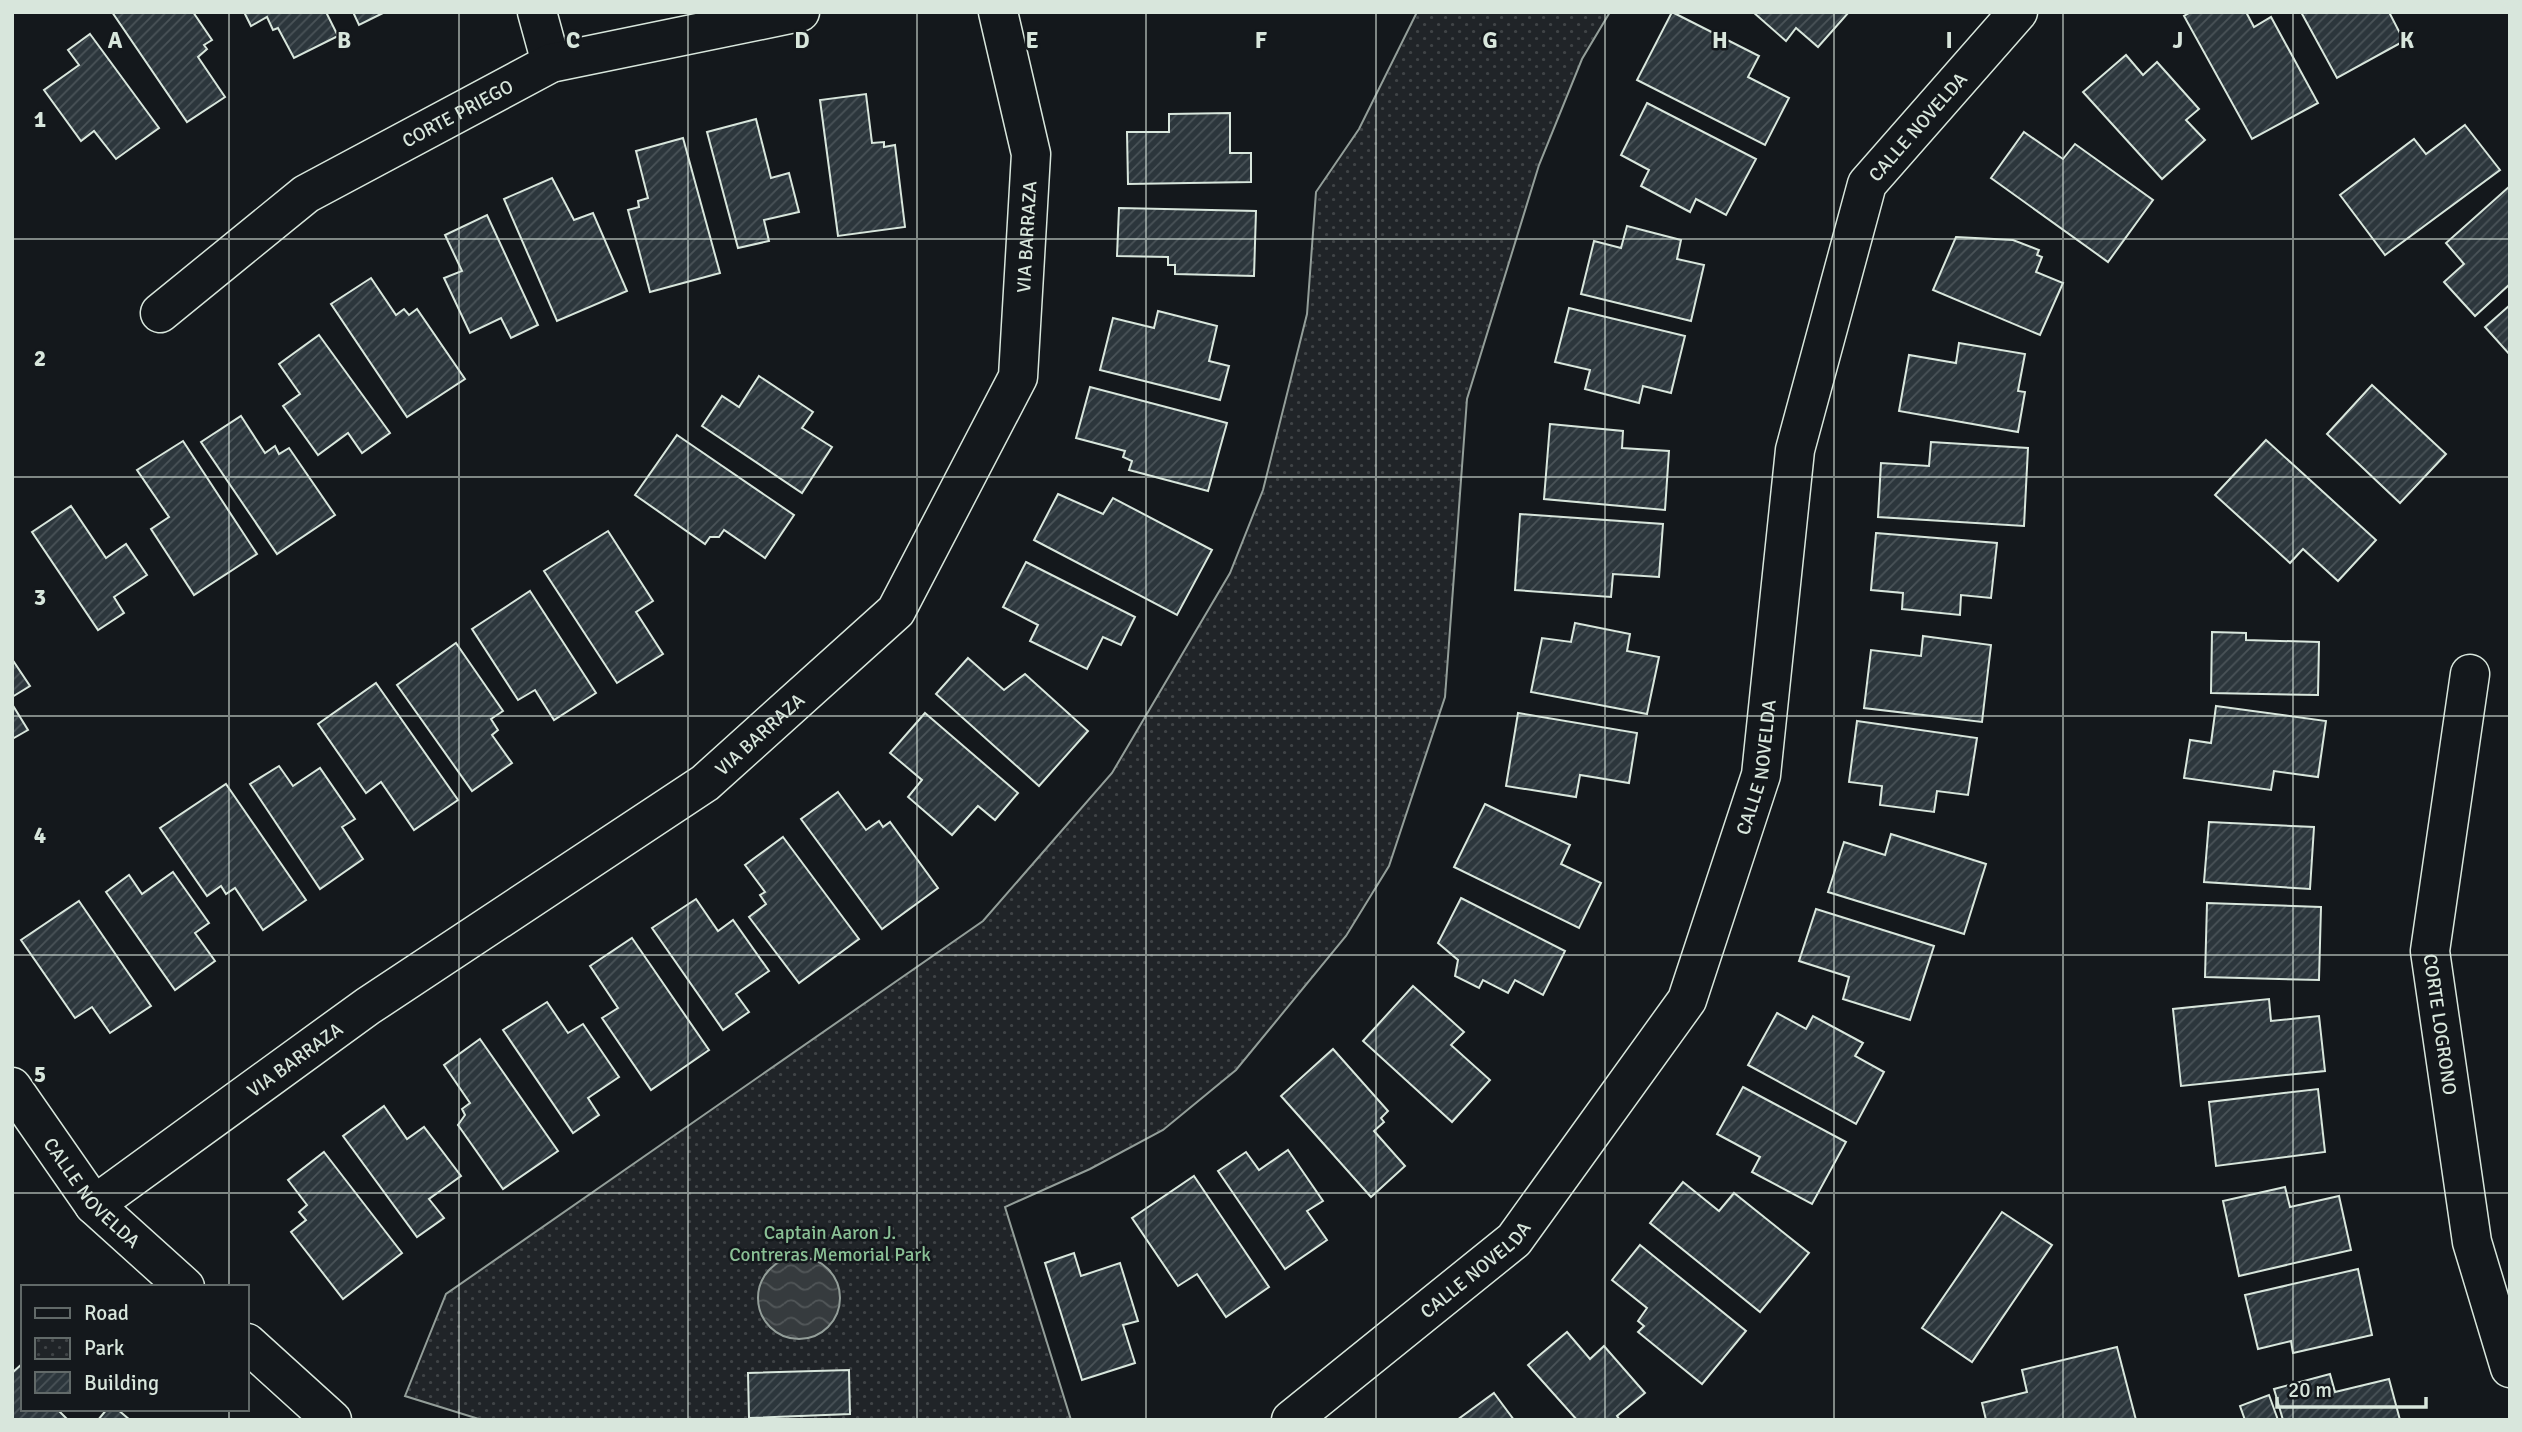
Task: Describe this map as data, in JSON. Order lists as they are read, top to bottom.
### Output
{
  "streets": {
    "street": [
      "CORTE PRIEGO",
      "CALLE NOVELDA",
      "VIA BARRAZA",
      "CORTE LOGRONO"
    ]
  },
  "crossings": [
    ["CALLE NOVELDA", "VIA BARRAZA"]
  ],
  "parks": ["Captain Aaron J. Contreras Memorial Park"],
  "legend": ["Road", "Park", "Building"],
  "scale_bar": "20 m",
  "grid": {
    "columns": [
      "A",
      "B",
      "C",
      "D",
      "E",
      "F",
      "G",
      "H",
      "I",
      "J",
      "K"
    ],
    "rows": [
      "1",
      "2",
      "3",
      "4",
      "5"
    ]
  }
}
